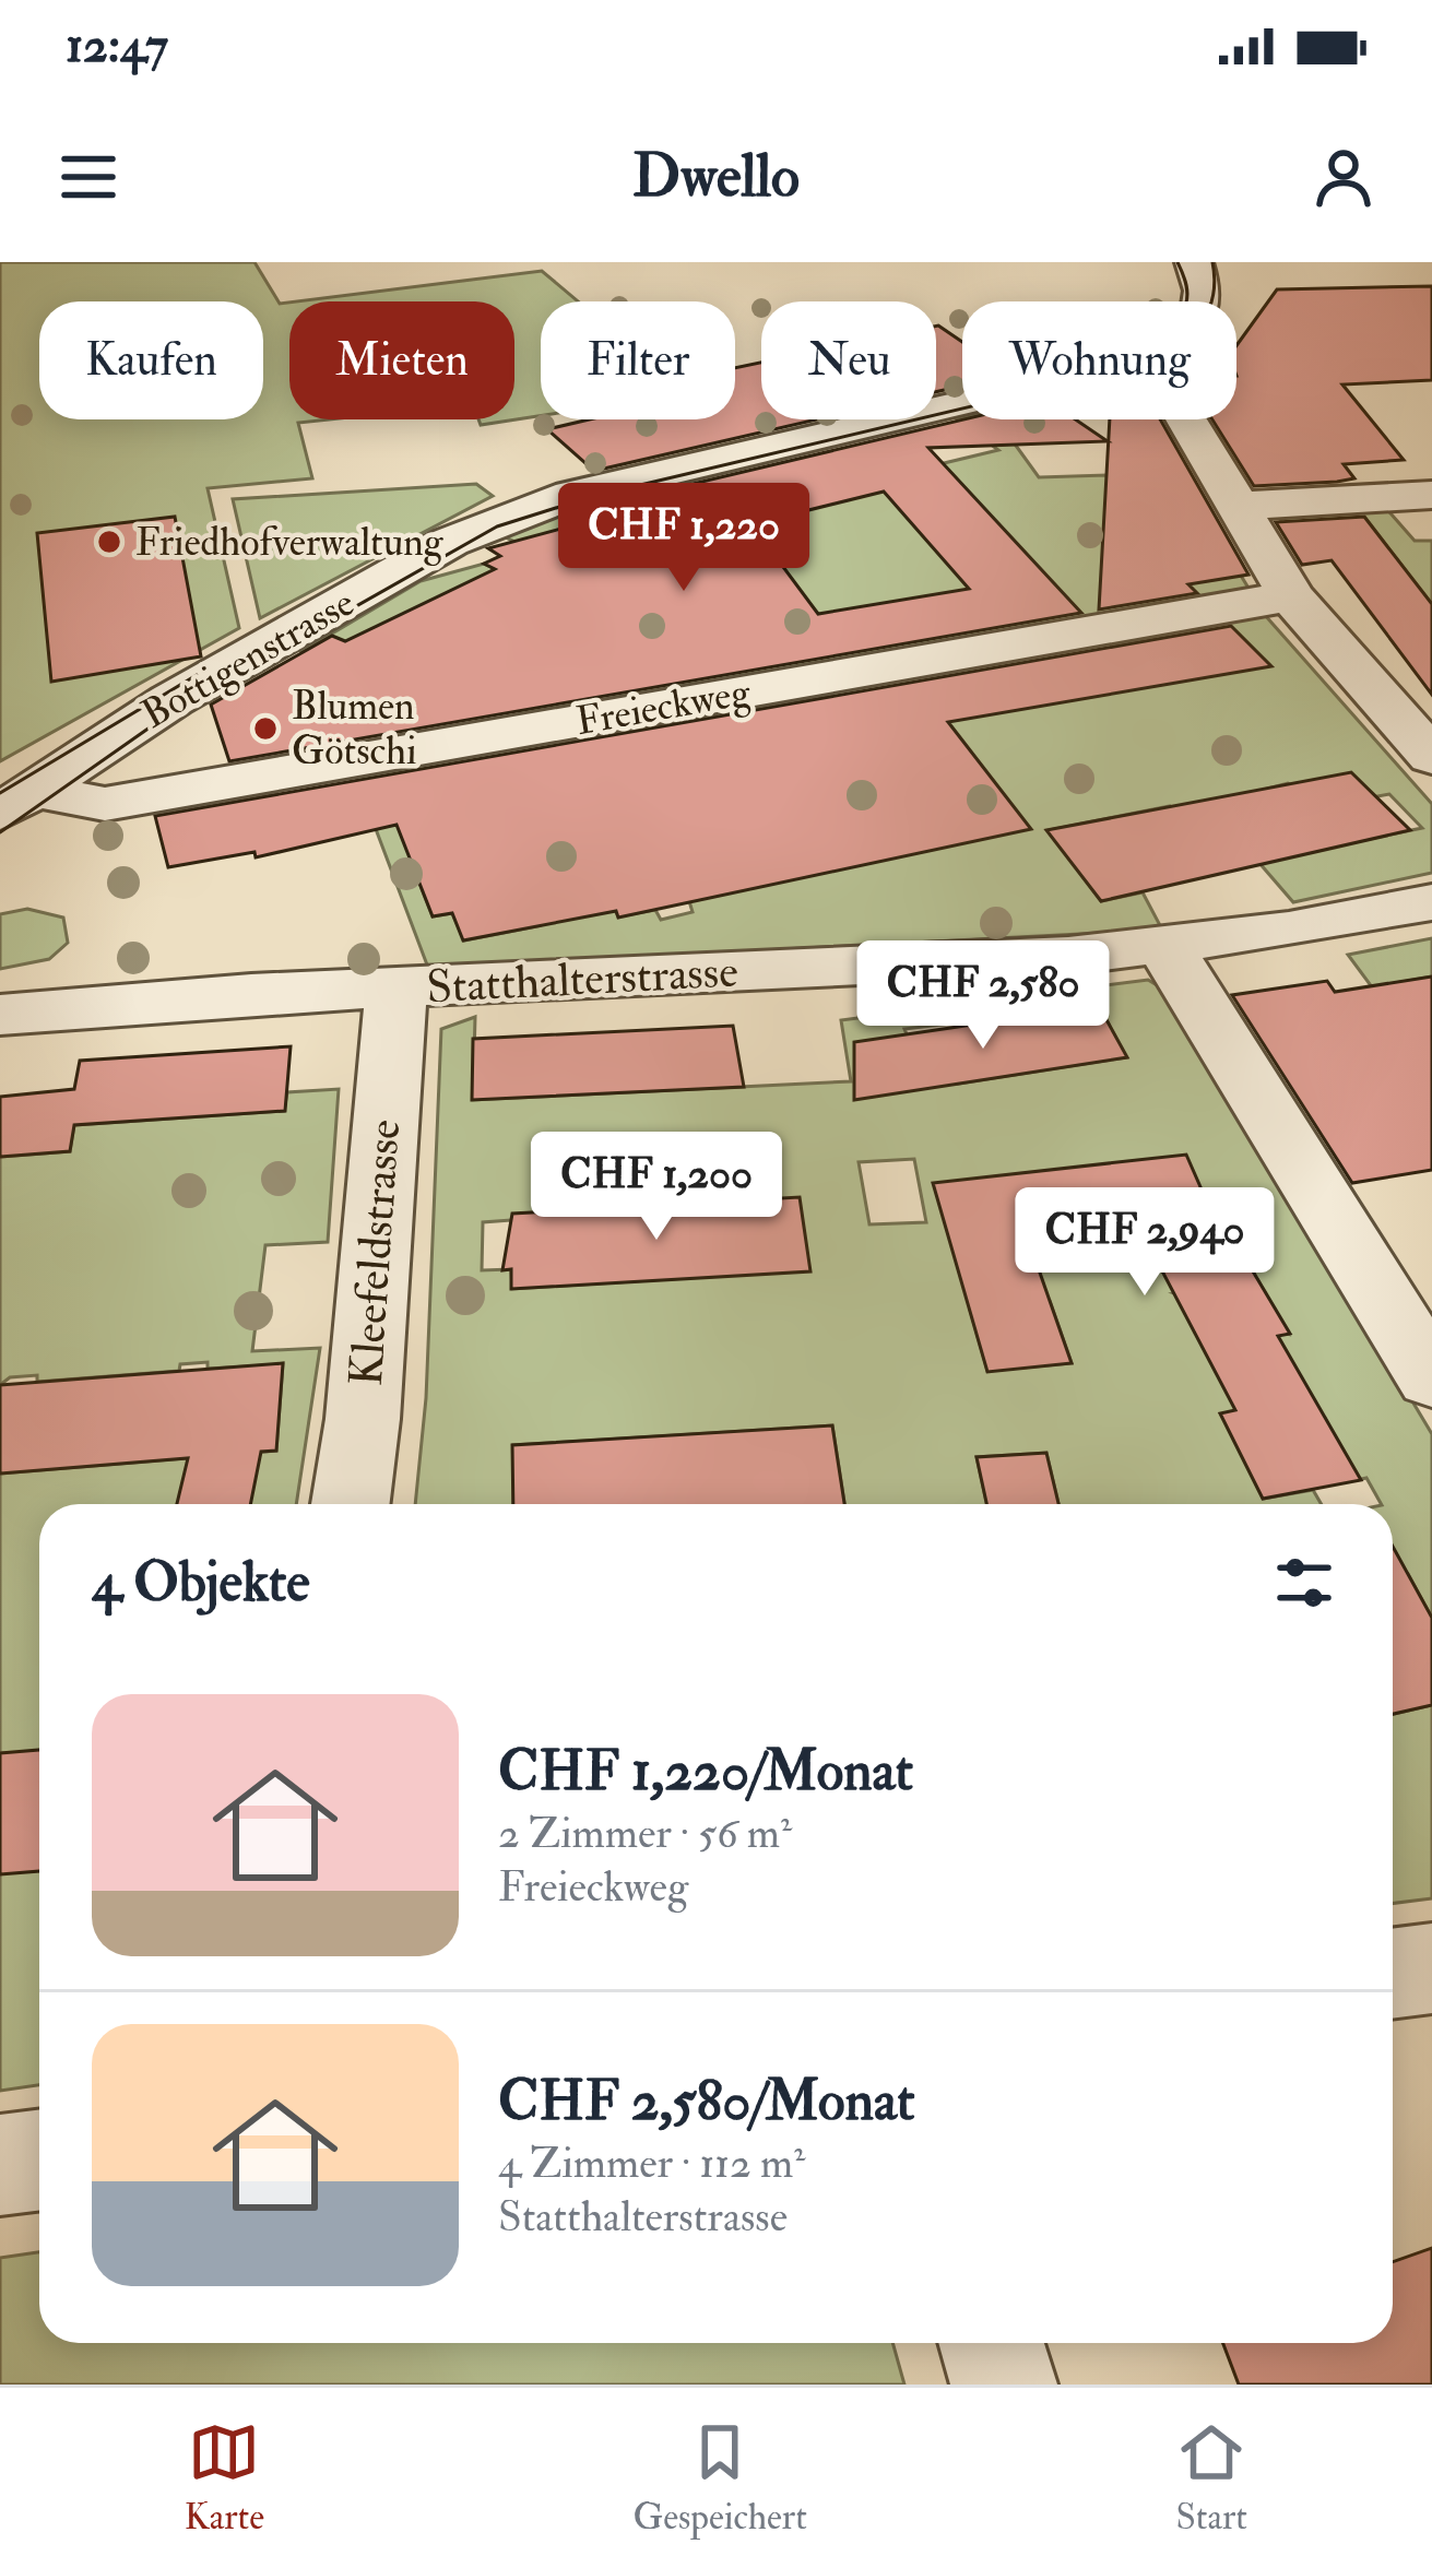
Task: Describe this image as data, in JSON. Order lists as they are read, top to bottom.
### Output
{
  "streets": {
    "street": [
      "Bottigenstrasse",
      "Freieckweg",
      "Statthalterstrasse",
      "Kleefeldstrasse"
    ]
  },
  "crossings": [
    ["Bottigenstrasse", "Freieckweg"],
    ["Statthalterstrasse", "Kleefeldstrasse"]
  ],
  "places": ["Friedhofverwaltung", "Blumen Götschi"],
  "page": {
    "status": "12:47",
    "header": "Dwello",
    "chip": [
      "Kaufen",
      "Mieten",
      "Filter",
      "Neu",
      "Wohnung"
    ],
    "price": [
      "CHF 1,220",
      "CHF 2,580",
      "CHF 1,200",
      "CHF 2,940"
    ],
    "heading": "4 Objekte",
    "list": [
      {
        "name": "CHF 1,220/Monat",
        "note": "2 Zimmer · 56 m² · Freieckweg"
      },
      {
        "name": "CHF 2,580/Monat",
        "note": "4 Zimmer · 112 m² · Statthalterstrasse"
      }
    ],
    "tabs": ["Karte", "Gespeichert", "Start"]
  }
}
